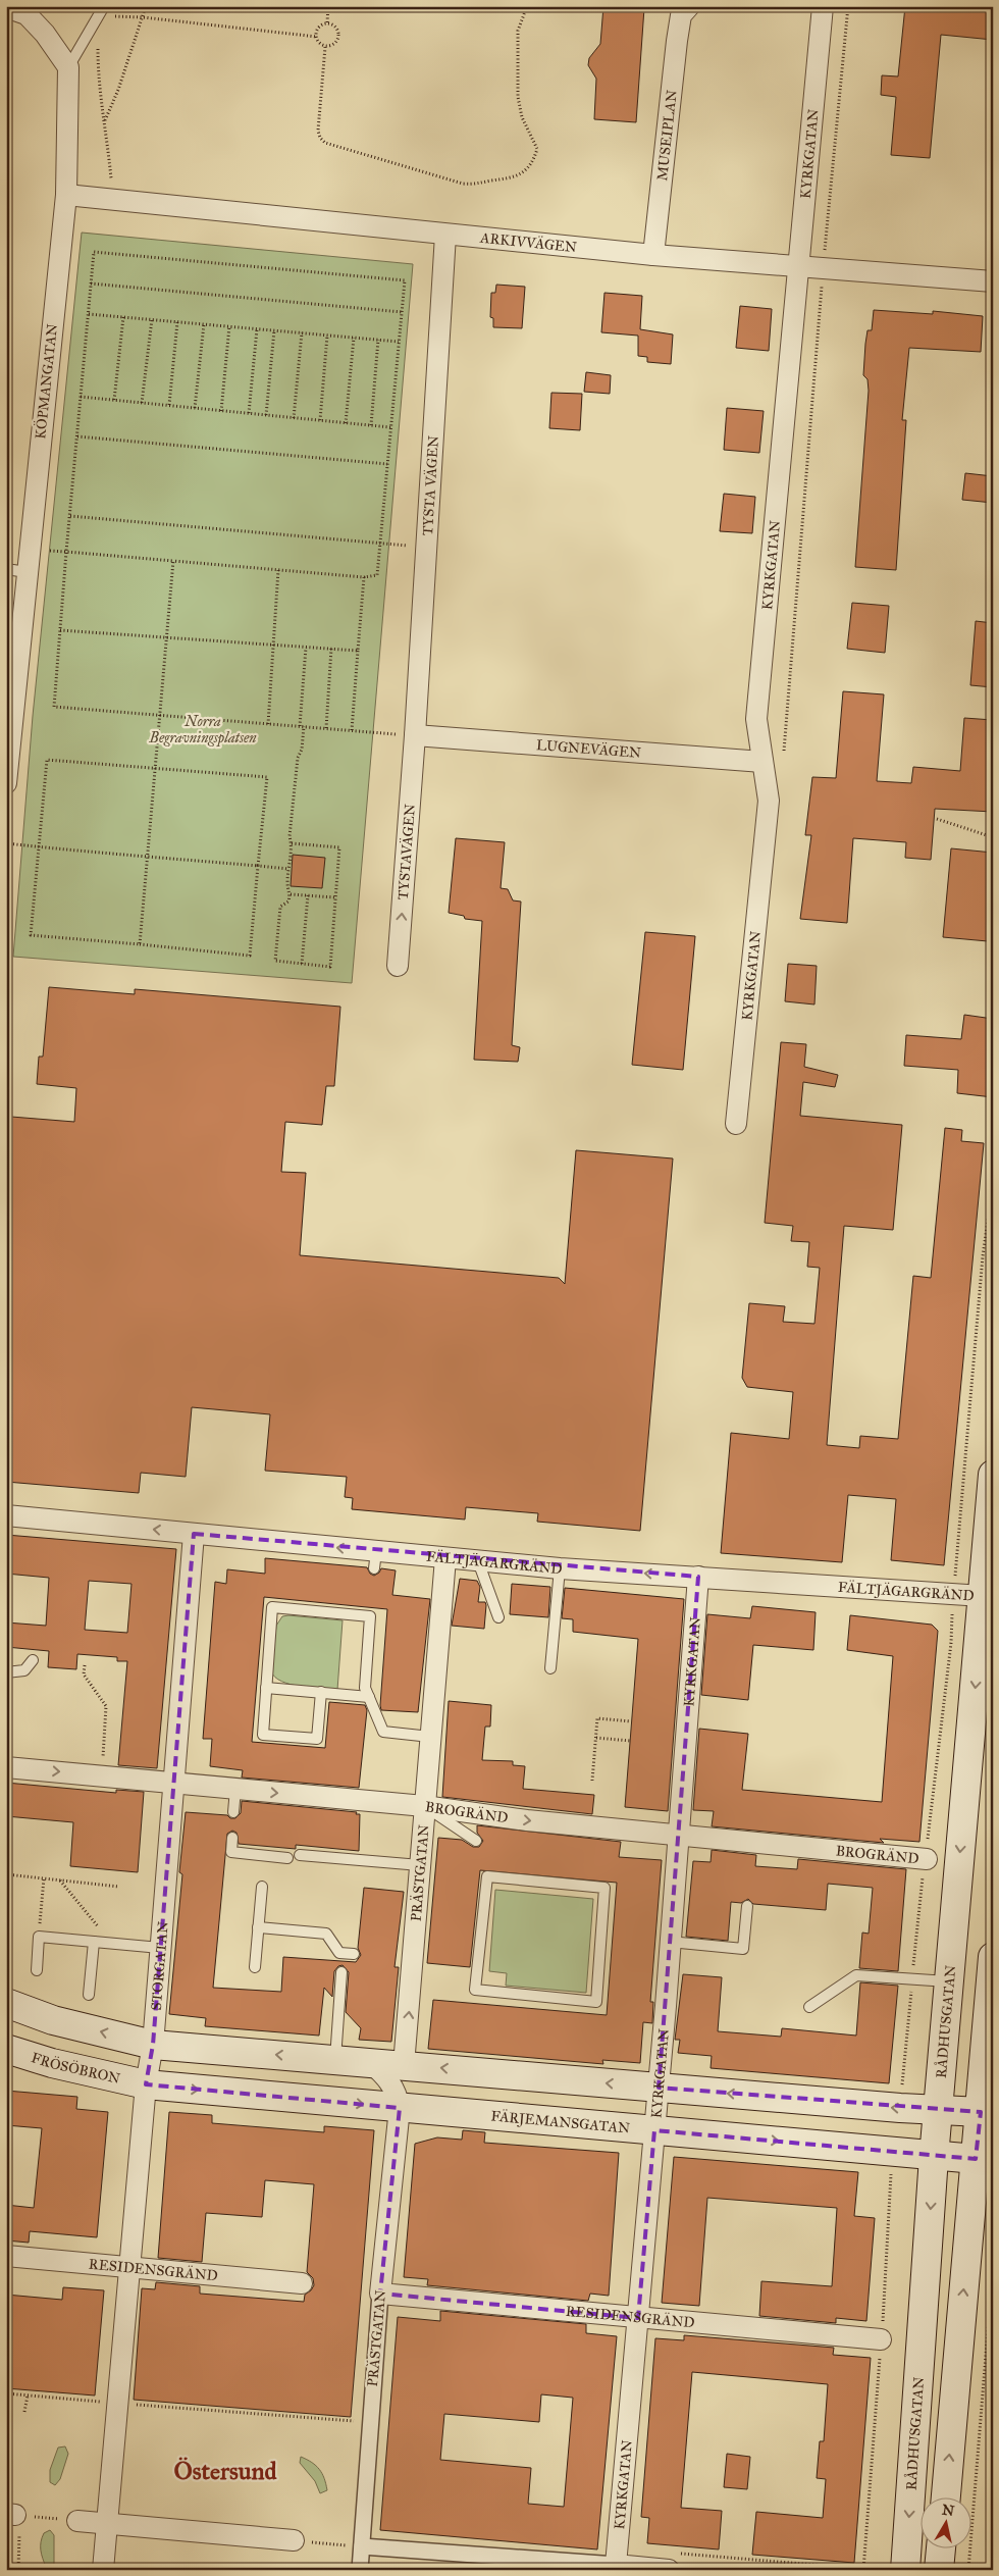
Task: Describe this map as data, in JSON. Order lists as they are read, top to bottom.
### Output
{
  "streets": {
    "main road": ["RÅDHUSGATAN", "FRÖSÖBRON", "FÄRJEMANSGATAN"],
    "street": [
      "MUSEIPLAN",
      "KYRKGATAN",
      "ARKIVVÄGEN",
      "KÖPMANGATAN",
      "TYSTA VÄGEN",
      "LUGNEVÄGEN",
      "TYSTAVÄGEN",
      "FÄLTJÄGARGRÄND",
      "BROGRÄND",
      "PRÄSTGATAN",
      "STORGATAN",
      "RESIDENSGRÄND"
    ]
  },
  "crossings": [
    ["MUSEIPLAN", "ARKIVVÄGEN"],
    ["KYRKGATAN", "ARKIVVÄGEN"],
    ["KYRKGATAN", "LUGNEVÄGEN"],
    ["KYRKGATAN", "FÄLTJÄGARGRÄND"],
    ["KYRKGATAN", "BROGRÄND"],
    ["KYRKGATAN", "FÄRJEMANSGATAN"],
    ["KYRKGATAN", "RESIDENSGRÄND"],
    ["ARKIVVÄGEN", "KÖPMANGATAN"],
    ["ARKIVVÄGEN", "TYSTA VÄGEN"],
    ["TYSTA VÄGEN", "LUGNEVÄGEN"],
    ["TYSTA VÄGEN", "TYSTAVÄGEN"],
    ["LUGNEVÄGEN", "TYSTAVÄGEN"],
    ["FÄLTJÄGARGRÄND", "PRÄSTGATAN"],
    ["FÄLTJÄGARGRÄND", "STORGATAN"],
    ["FÄLTJÄGARGRÄND", "RÅDHUSGATAN"],
    ["BROGRÄND", "PRÄSTGATAN"],
    ["BROGRÄND", "STORGATAN"],
    ["PRÄSTGATAN", "FÄRJEMANSGATAN"],
    ["PRÄSTGATAN", "RESIDENSGRÄND"],
    ["STORGATAN", "FRÖSÖBRON"],
    ["STORGATAN", "FÄRJEMANSGATAN"],
    ["STORGATAN", "RESIDENSGRÄND"],
    ["RÅDHUSGATAN", "FÄRJEMANSGATAN"],
    ["FRÖSÖBRON", "FÄRJEMANSGATAN"]
  ],
  "one_way": ["TYSTAVÄGEN", "FÄLTJÄGARGRÄND", "BROGRÄND"],
  "districts": ["Östersund"],
  "parks": ["Norra Begravningsplatsen"],
  "north": "top"
}
